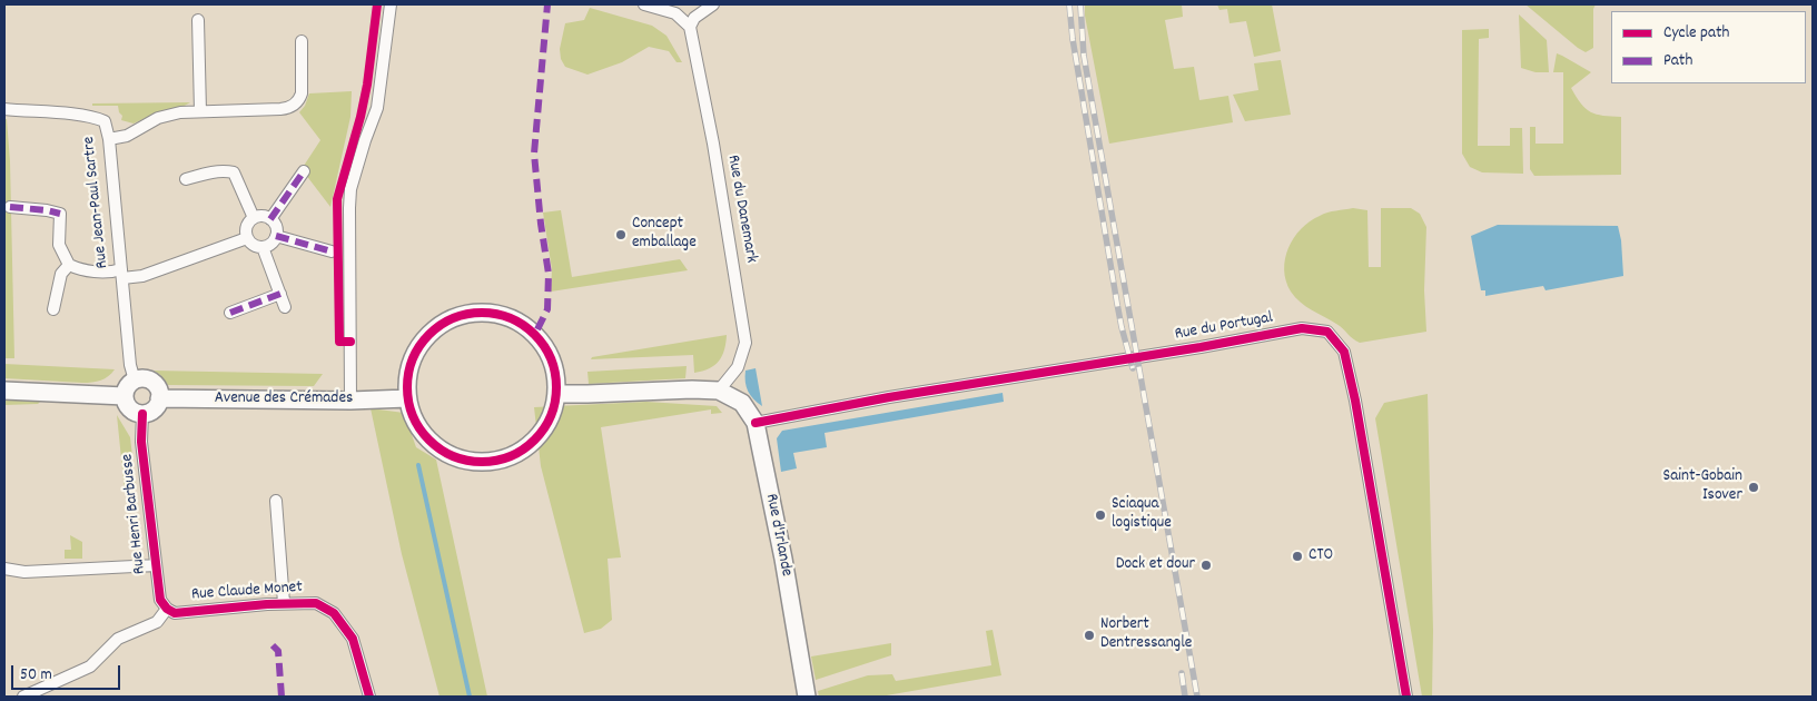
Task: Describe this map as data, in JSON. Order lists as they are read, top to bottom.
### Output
{
  "streets": {
    "street": [
      "Rue Jean-Paul Sartre",
      "Rue du Danemark",
      "Rue du Portugal",
      "Avenue des Crémades",
      "Rue Henri Barbusse",
      "Rue d'Irlande",
      "Rue Claude Monet"
    ]
  },
  "crossings": [
    ["Rue Jean-Paul Sartre", "Avenue des Crémades"],
    ["Rue Jean-Paul Sartre", "Rue Henri Barbusse"],
    ["Rue du Danemark", "Rue d'Irlande"],
    ["Rue du Portugal", "Rue d'Irlande"],
    ["Avenue des Crémades", "Rue Henri Barbusse"],
    ["Rue Henri Barbusse", "Rue Claude Monet"]
  ],
  "places": [
    "Concept emballage",
    "Saint-Gobain Isover",
    "Sciaqua logistique",
    "CTO",
    "Dock et dour",
    "Norbert Dentressangle"
  ],
  "legend": ["Cycle path", "Path"],
  "scale_bar": "50 m"
}
